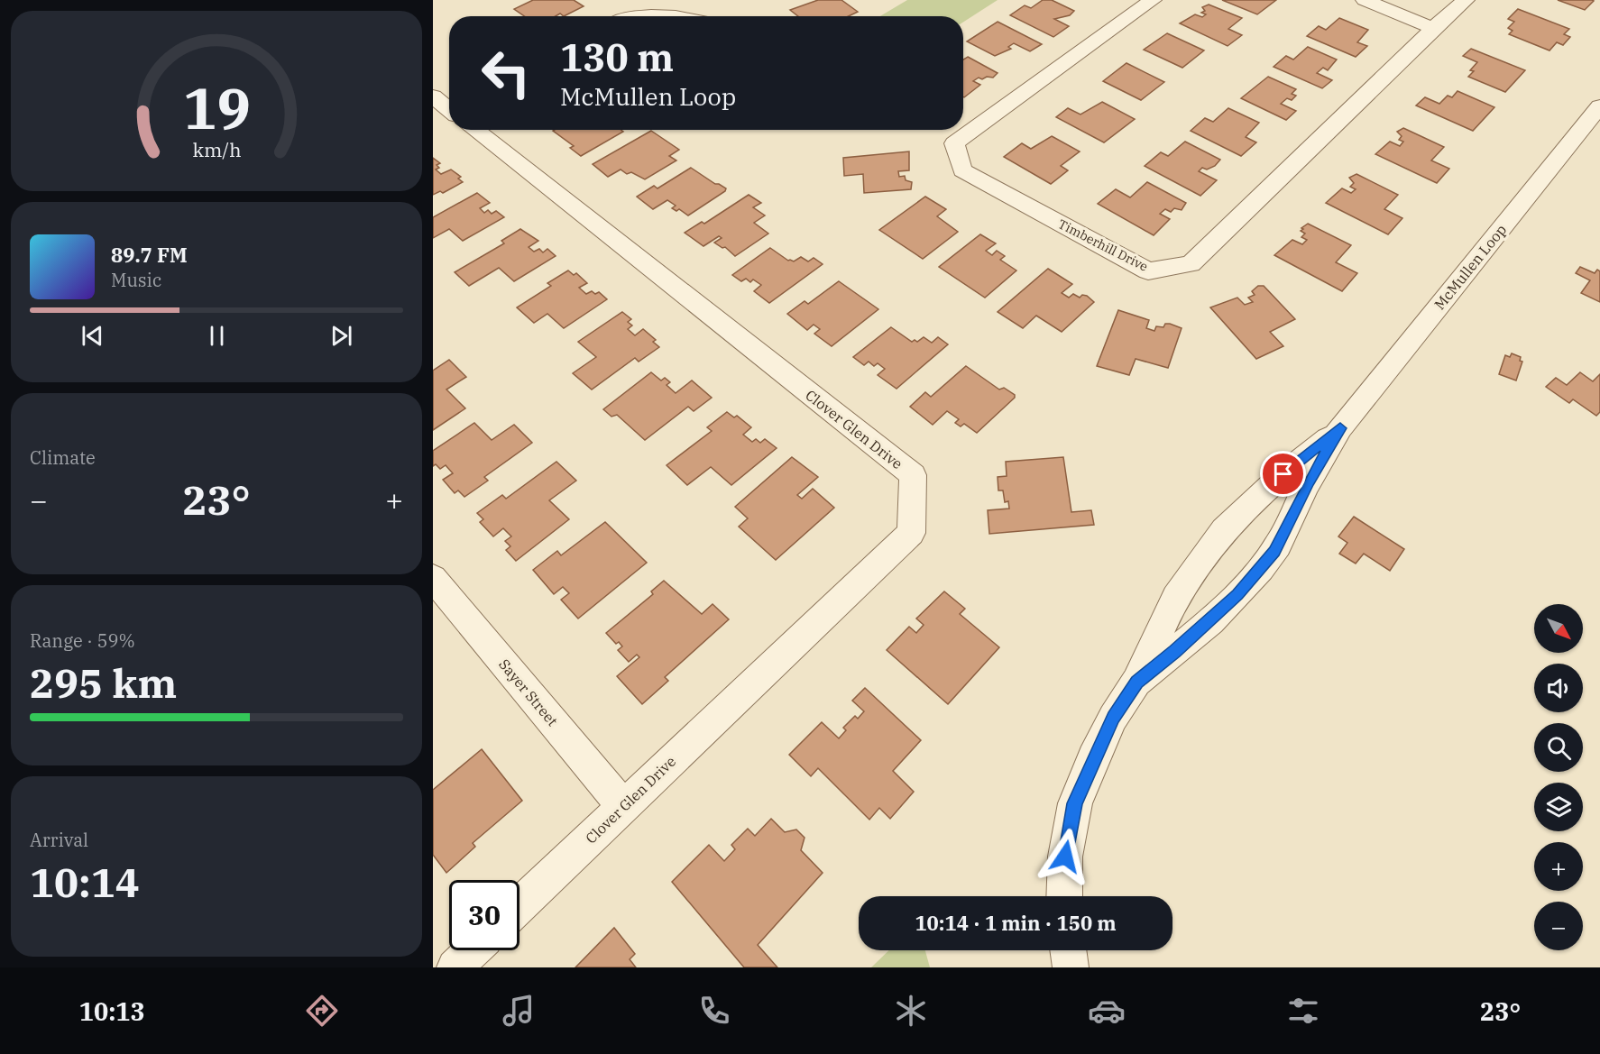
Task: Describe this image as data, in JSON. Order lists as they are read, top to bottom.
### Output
{
  "streets": {
    "street": [
      "Timberhill Drive",
      "McMullen Loop",
      "Clover Glen Drive",
      "Sayer Street"
    ]
  },
  "crossings": [
    ["Clover Glen Drive", "Sayer Street"]
  ],
  "north": "bottom right",
  "page": {
    "turn": ["130 m", "McMullen Loop"],
    "song": ["89.7 FM", "Music"],
    "tile": [
      "Climate",
      ["Range · 59%", "295 km"],
      ["Arrival", "10:14"]
    ],
    "heat": ["−", "23°", "+"],
    "map_buttons": ["+", "−"],
    "limit": "30",
    "trip": "10:14 · 1 min · 150 m",
    "tabs": ["10:13", "23°"],
    "gauge": ["19", "km/h"]
  }
}
